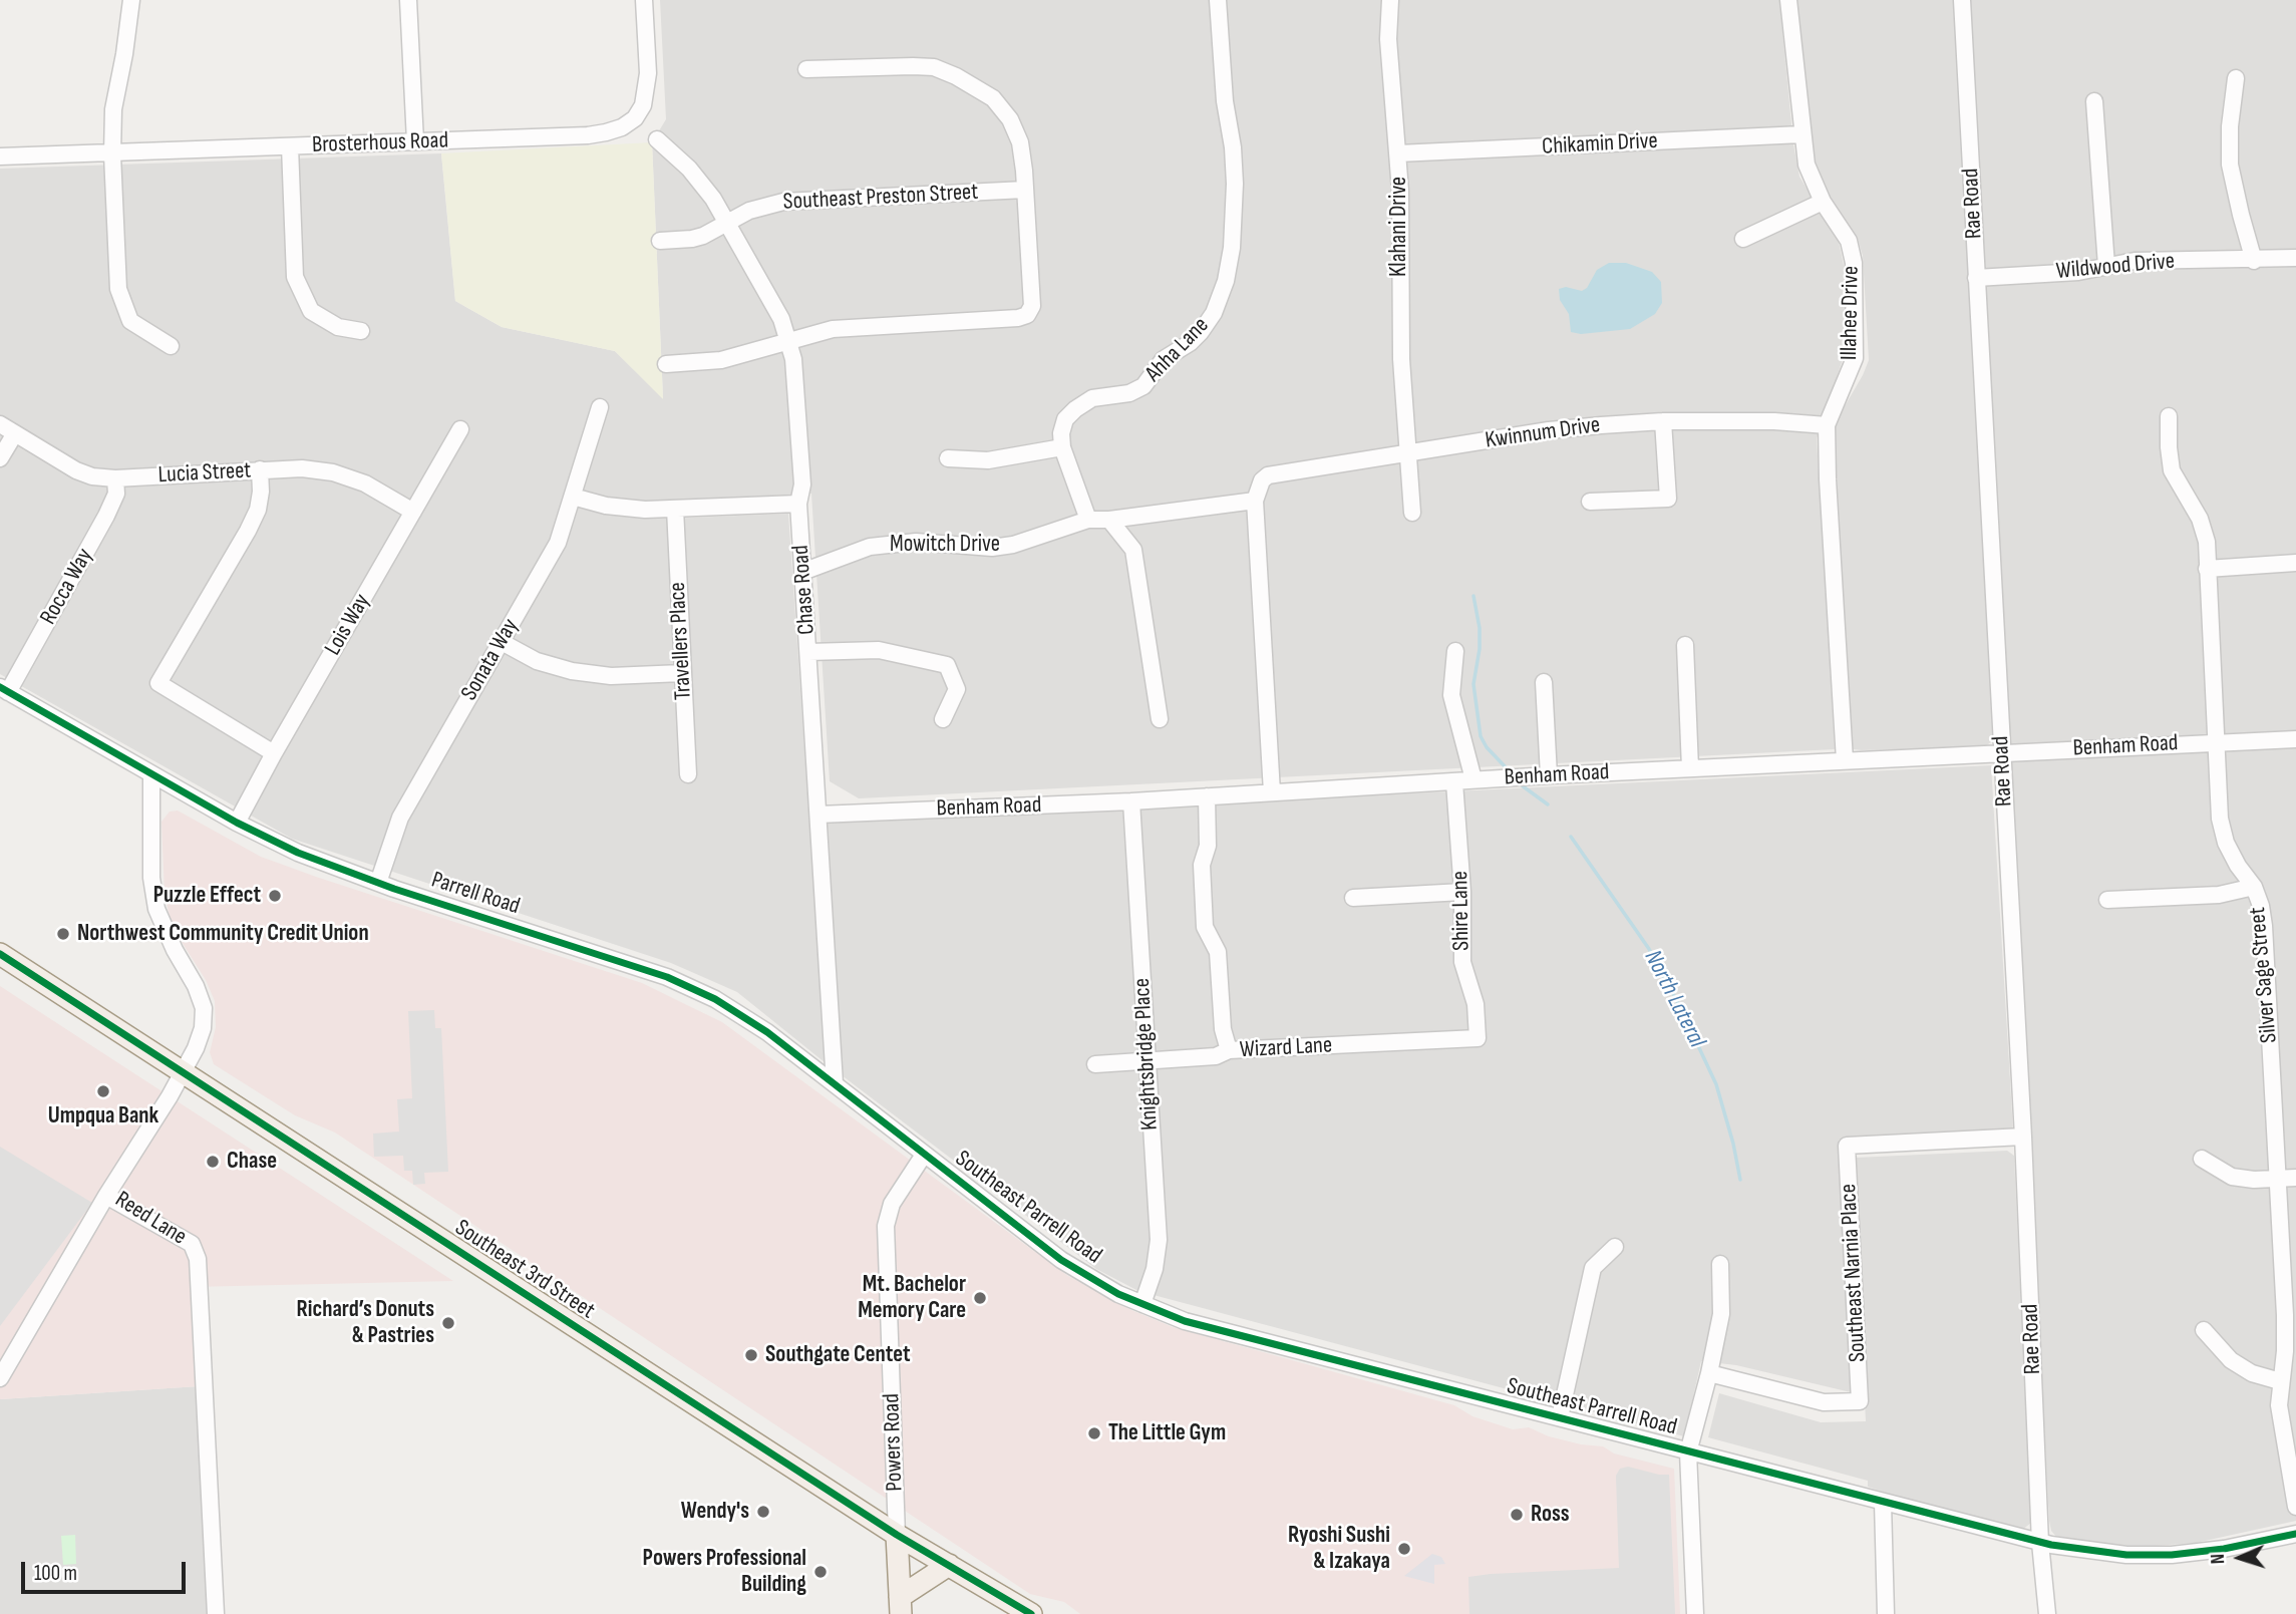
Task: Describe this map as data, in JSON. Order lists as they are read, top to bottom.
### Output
{
  "streets": {
    "main road": ["Southeast 3rd Street", "Powers Road"],
    "street": [
      "Brosterhous Road",
      "Chikamin Drive",
      "Southeast Preston Street",
      "Rae Road",
      "Klahani Drive",
      "Wildwood Drive",
      "Illahee Drive",
      "Ahha Lane",
      "Kwinnum Drive",
      "Lucia Street",
      "Mowitch Drive",
      "Rocca Way",
      "Chase Road",
      "Lois Way",
      "Travellers Place",
      "Sonata Way",
      "Benham Road",
      "Parrell Road",
      "Shire Lane",
      "Silver Sage Street",
      "Wizard Lane",
      "Knightsbridge Place",
      "Southeast Parrell Road",
      "Reed Lane",
      "Southeast Narnia Place"
    ]
  },
  "crossings": [
    ["Chikamin Drive", "Klahani Drive"],
    ["Chikamin Drive", "Illahee Drive"],
    ["Southeast Preston Street", "Chase Road"],
    ["Rae Road", "Wildwood Drive"],
    ["Rae Road", "Benham Road"],
    ["Rae Road", "Southeast Parrell Road"],
    ["Rae Road", "Southeast Narnia Place"],
    ["Klahani Drive", "Kwinnum Drive"],
    ["Illahee Drive", "Kwinnum Drive"],
    ["Illahee Drive", "Benham Road"],
    ["Kwinnum Drive", "Mowitch Drive"],
    ["Lucia Street", "Rocca Way"],
    ["Lucia Street", "Lois Way"],
    ["Mowitch Drive", "Chase Road"],
    ["Rocca Way", "Parrell Road"],
    ["Chase Road", "Benham Road"],
    ["Chase Road", "Parrell Road"],
    ["Lois Way", "Parrell Road"],
    ["Sonata Way", "Parrell Road"],
    ["Benham Road", "Shire Lane"],
    ["Benham Road", "Silver Sage Street"],
    ["Benham Road", "Knightsbridge Place"],
    ["Parrell Road", "Southeast Parrell Road"],
    ["Parrell Road", "Reed Lane"],
    ["Parrell Road", "Powers Road"],
    ["Shire Lane", "Wizard Lane"],
    ["Wizard Lane", "Knightsbridge Place"],
    ["Knightsbridge Place", "Southeast Parrell Road"],
    ["Southeast Parrell Road", "Powers Road"],
    ["Reed Lane", "Southeast 3rd Street"],
    ["Southeast 3rd Street", "Powers Road"]
  ],
  "water": ["North Lateral"],
  "places": [
    "Puzzle Effect",
    "Northwest Community Credit Union",
    "Umpqua Bank",
    "Chase",
    "Mt. Bachelor Memory Care",
    "Richard’s Donuts & Pastries",
    "Southgate Centet",
    "The Little Gym",
    "Wendy's",
    "Ross",
    "Ryoshi Sushi & Izakaya",
    "Powers Professional Building"
  ],
  "scale_bar": "100 m",
  "north": "left"
}
